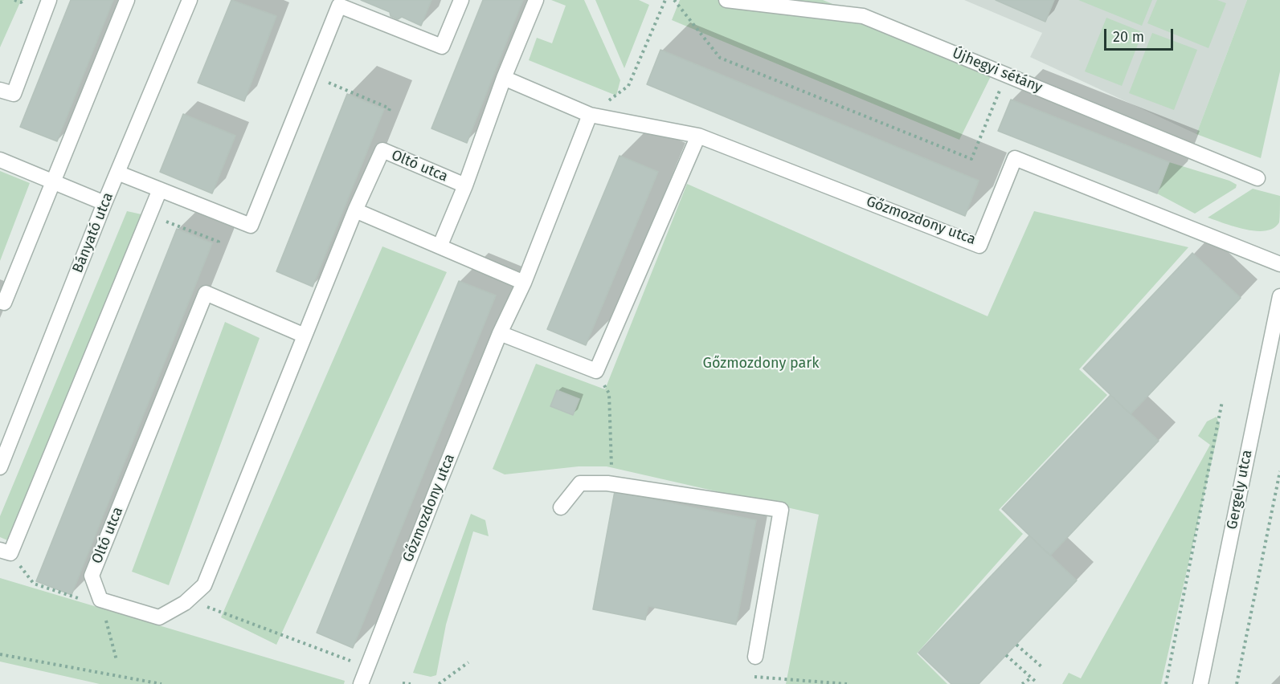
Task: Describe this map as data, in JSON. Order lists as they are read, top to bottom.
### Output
{
  "streets": {
    "street": [
      "Újhegyi sétány",
      "Oltó utca",
      "Gőzmozdony utca",
      "Bányató utca",
      "Gergely utca"
    ]
  },
  "parks": ["Gőzmozdony park"],
  "scale_bar": "20 m"
}
